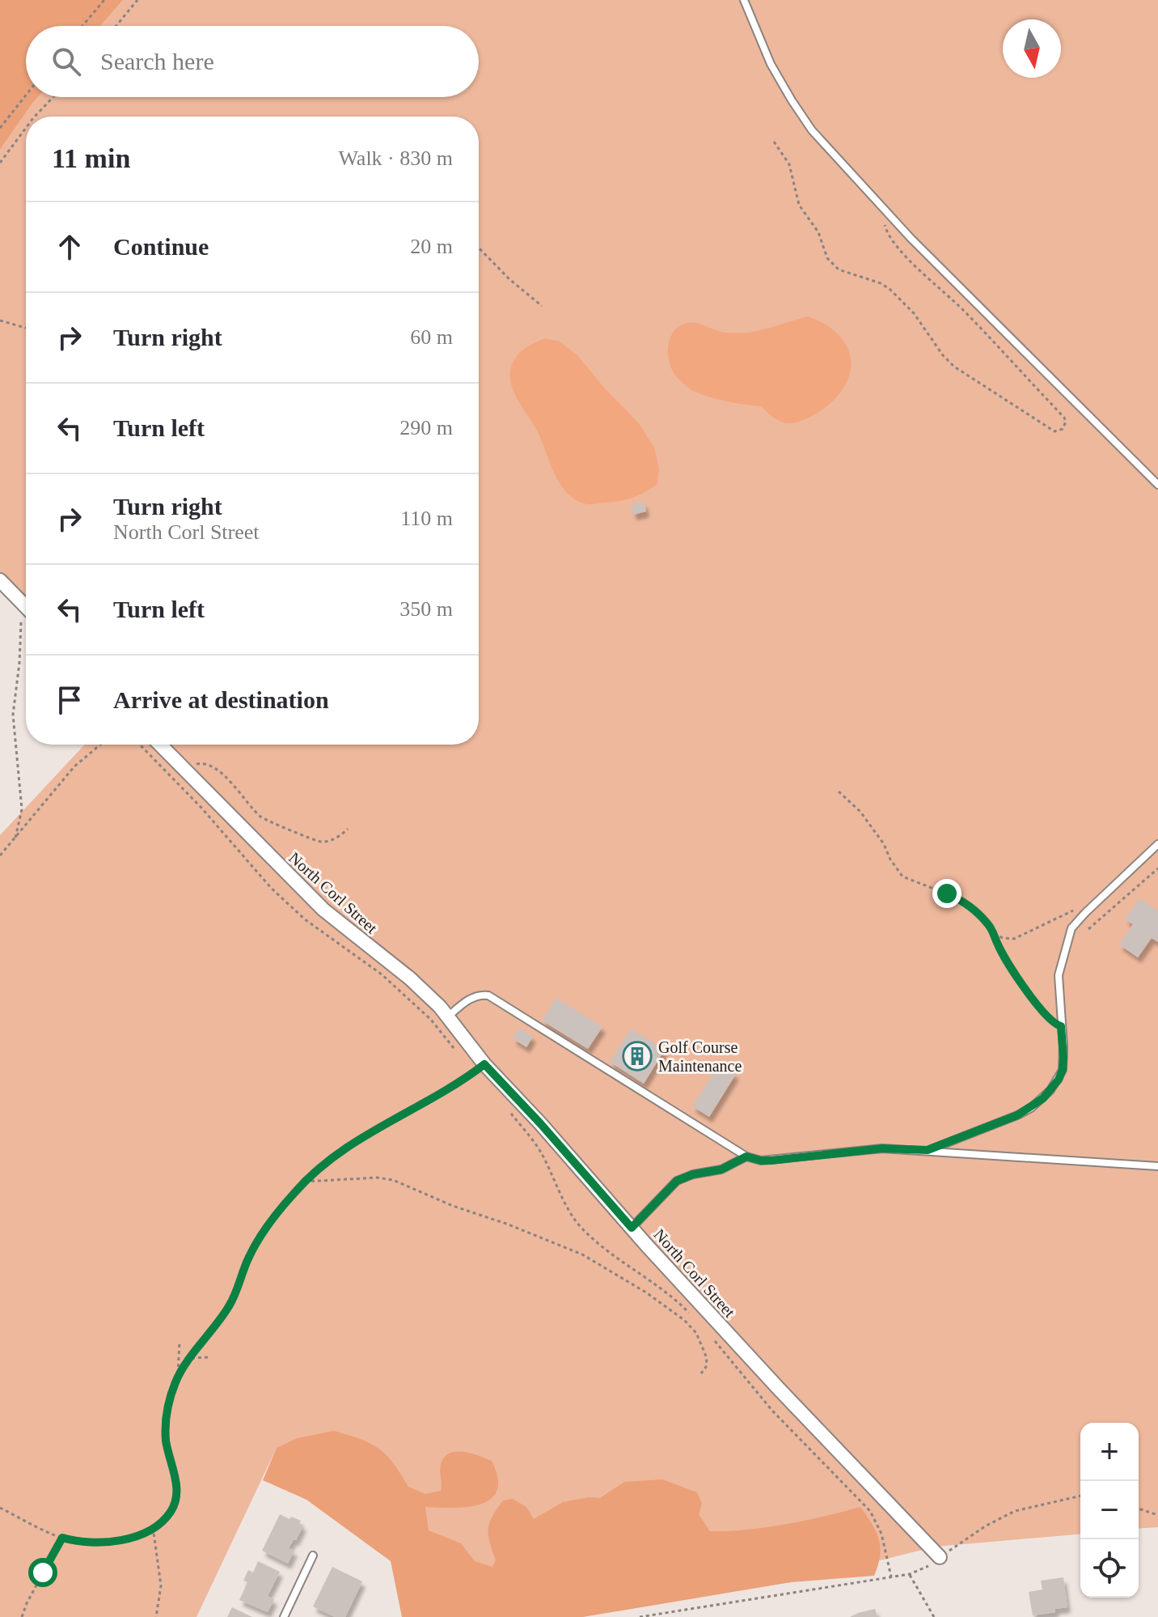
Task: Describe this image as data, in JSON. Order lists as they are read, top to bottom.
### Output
{
  "streets": {
    "street": ["North Corl Street"]
  },
  "places": {
    "building": ["Golf Course Maintenance"]
  },
  "north": "bottom",
  "page": {
    "search": "Search here",
    "heading": ["11 min", "Walk · 830 m"],
    "list": [
      ["Continue", "20 m"],
      ["Turn right", "60 m"],
      ["Turn left", "290 m"],
      ["Turn right", "North Corl Street", "110 m"],
      ["Turn left", "350 m"],
      "Arrive at destination"
    ],
    "map_buttons": ["+", "−"]
  }
}
